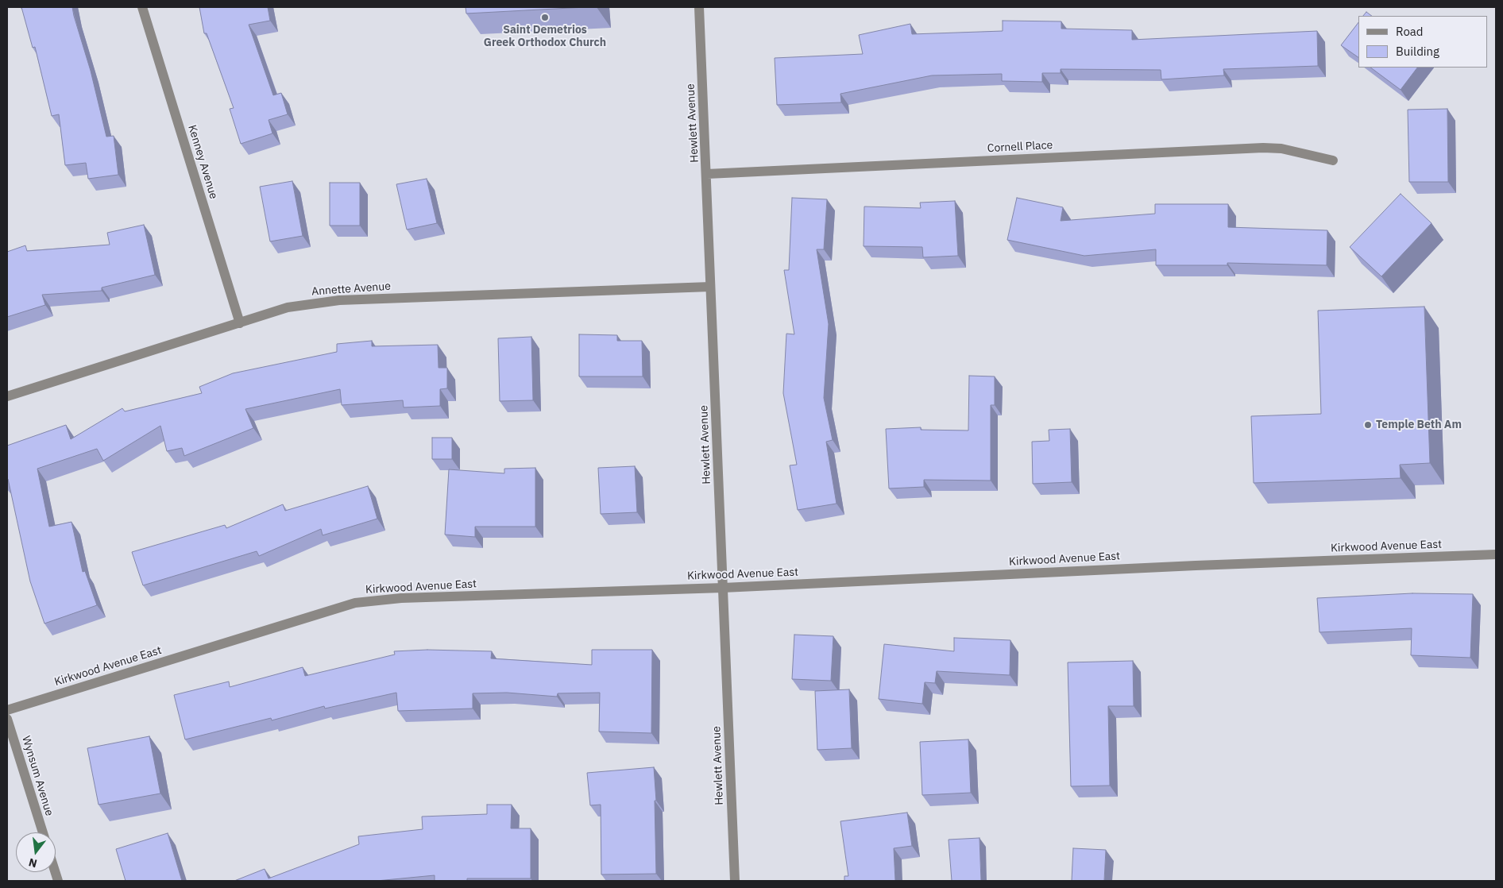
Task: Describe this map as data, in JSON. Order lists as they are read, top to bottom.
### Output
{
  "streets": {
    "street": [
      "Hewlett Avenue",
      "Cornell Place",
      "Kenney Avenue",
      "Annette Avenue",
      "Kirkwood Avenue East",
      "Wynsum Avenue"
    ]
  },
  "crossings": [
    ["Hewlett Avenue", "Cornell Place"],
    ["Hewlett Avenue", "Annette Avenue"],
    ["Hewlett Avenue", "Kirkwood Avenue East"],
    ["Kenney Avenue", "Annette Avenue"]
  ],
  "places": ["Saint Demetrios Greek Orthodox Church", "Temple Beth Am"],
  "legend": ["Road", "Building"],
  "north": "bottom"
}
